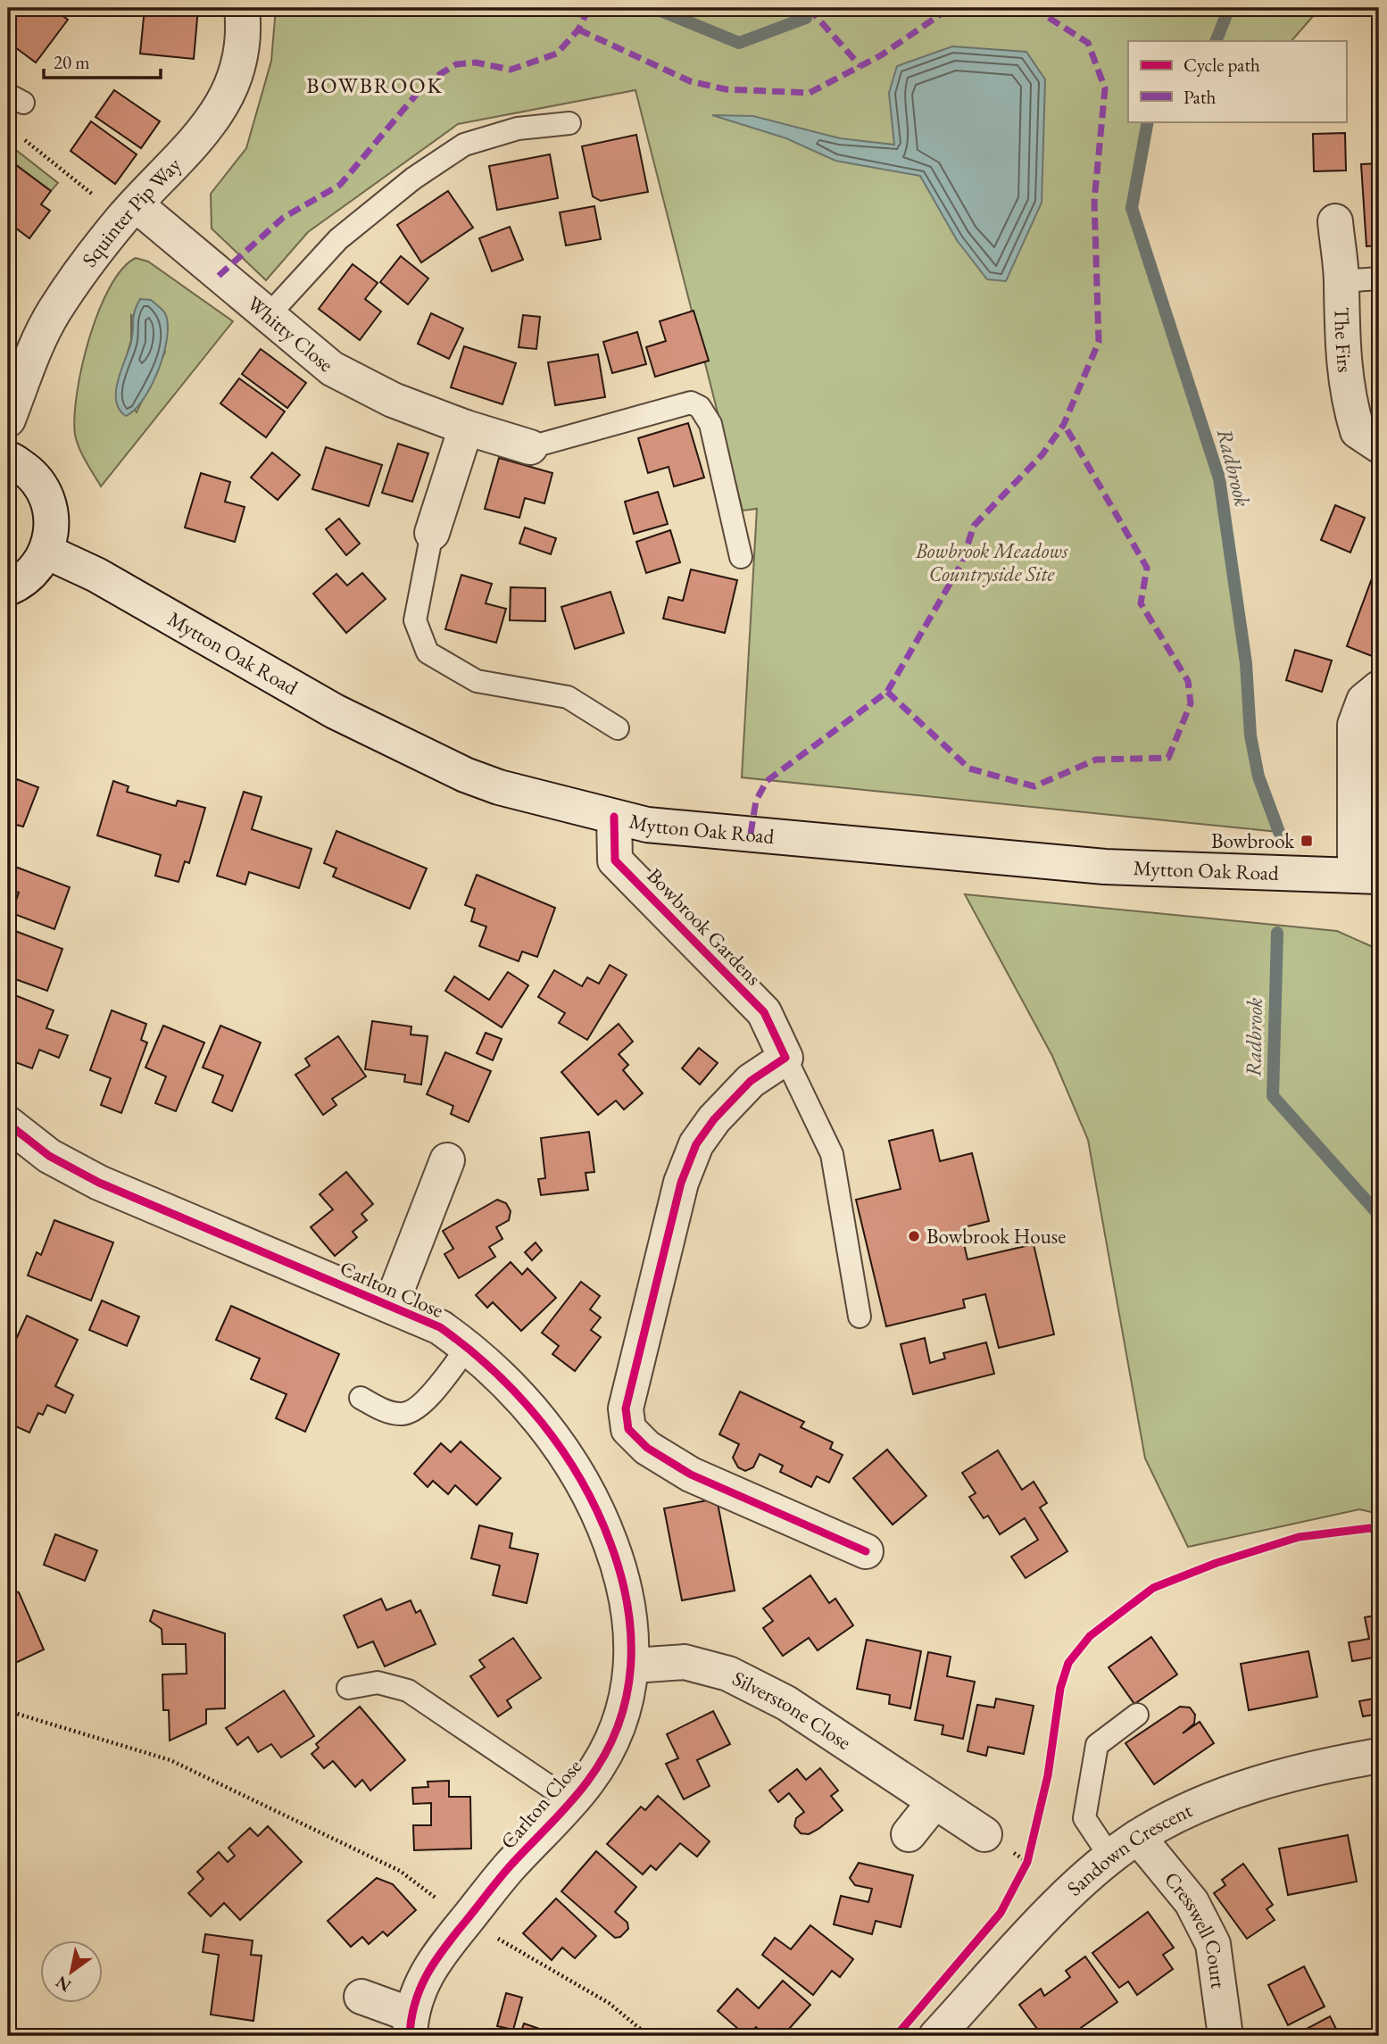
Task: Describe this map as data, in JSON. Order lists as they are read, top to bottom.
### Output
{
  "streets": {
    "street": [
      "Squinter Pip Way",
      "Whitty Close",
      "The Firs",
      "Mytton Oak Road",
      "Bowbrook Gardens",
      "Carlton Close",
      "Silverstone Close",
      "Sandown Crescent",
      "Cresswell Court"
    ]
  },
  "crossings": [
    ["Squinter Pip Way", "Whitty Close"],
    ["Mytton Oak Road", "Bowbrook Gardens"],
    ["Carlton Close", "Silverstone Close"],
    ["Sandown Crescent", "Cresswell Court"]
  ],
  "districts": ["BOWBROOK"],
  "water": ["Radbrook"],
  "parks": ["Bowbrook Meadows Countryside Site"],
  "places": {
    "transit": ["Bowbrook"],
    "other": ["Bowbrook House"]
  },
  "legend": ["Cycle path", "Path"],
  "scale_bar": "20 m",
  "north": "bottom left"
}
